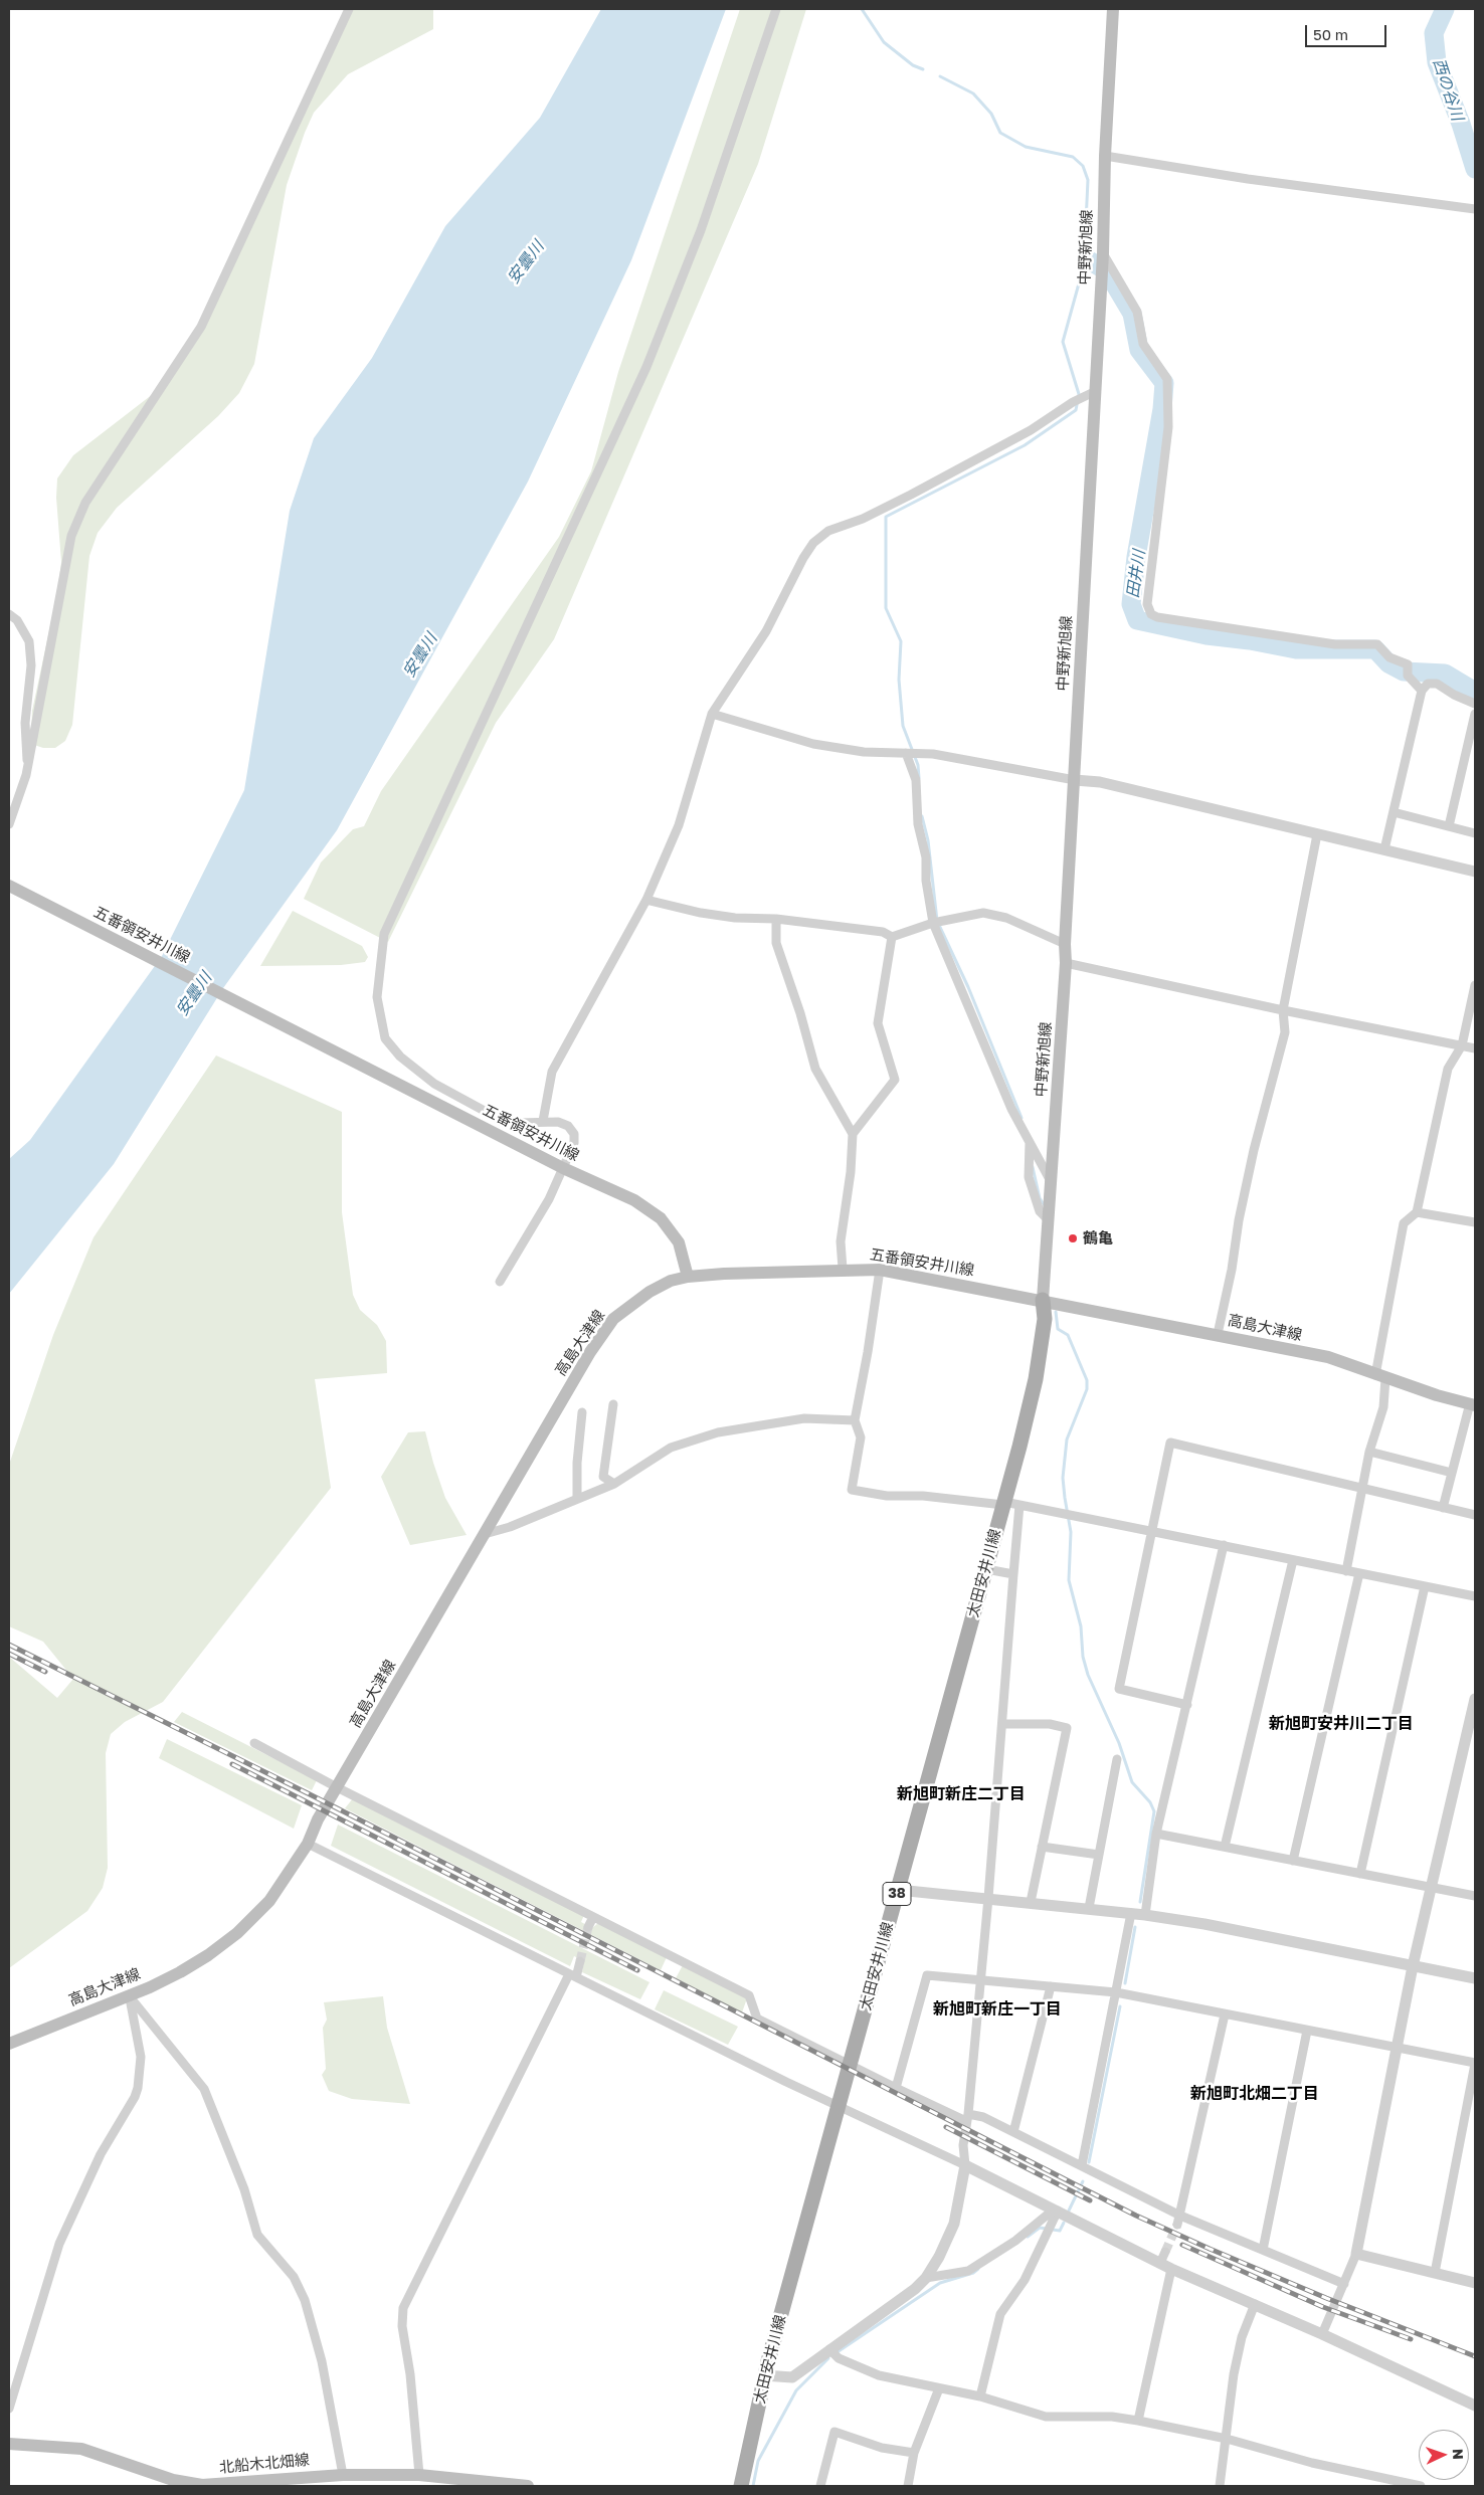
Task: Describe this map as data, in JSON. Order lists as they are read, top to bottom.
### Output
{
  "streets": {
    "main road": [
      "中野新旭線",
      "五番領安井川線",
      "高島大津線",
      "太田安井川線",
      "38",
      "北船木北畑線"
    ]
  },
  "crossings": [
    ["中野新旭線", "五番領安井川線"],
    ["中野新旭線", "高島大津線"],
    ["中野新旭線", "太田安井川線"],
    ["五番領安井川線", "高島大津線"],
    ["五番領安井川線", "太田安井川線"],
    ["高島大津線", "太田安井川線"]
  ],
  "districts": [
    "新旭町安井川二丁目",
    "新旭町新庄二丁目",
    "新旭町新庄一丁目",
    "新旭町北畑二丁目"
  ],
  "water": ["西の谷川", "安曇川", "田井川"],
  "places": ["鶴亀"],
  "scale_bar": "50 m",
  "north": "right"
}
